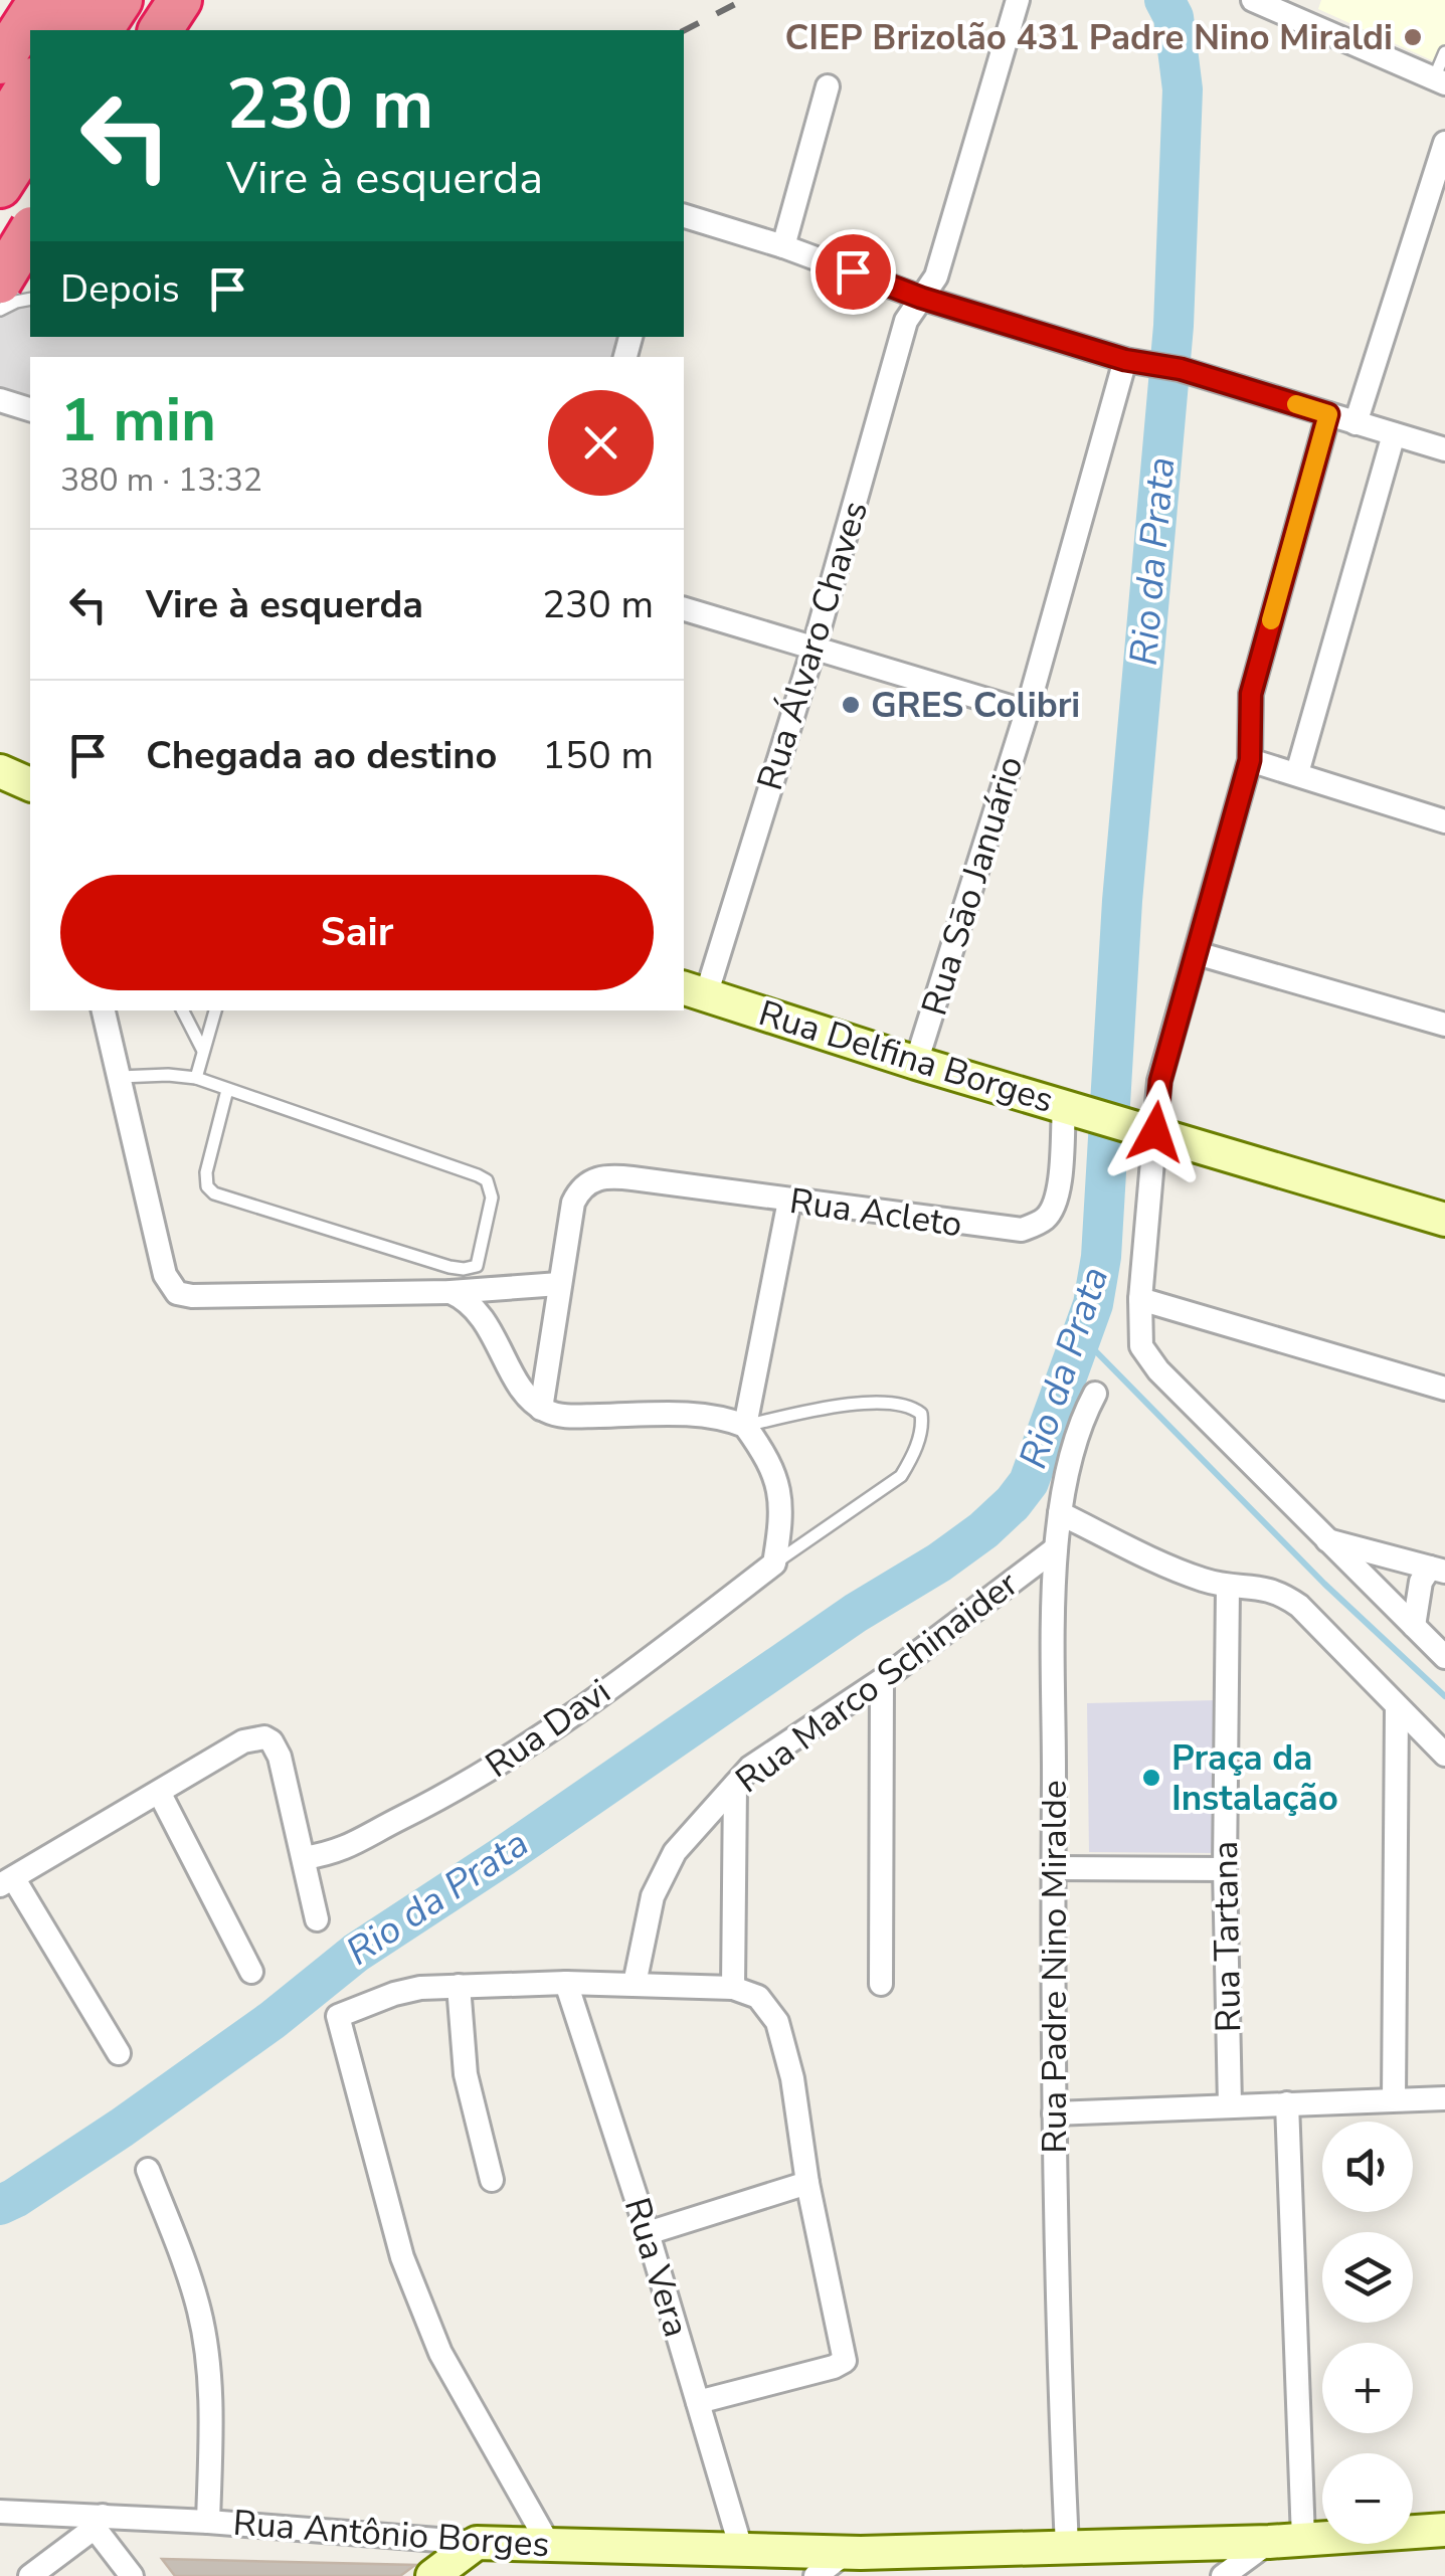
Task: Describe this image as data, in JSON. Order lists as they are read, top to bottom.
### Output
{
  "streets": {
    "street": [
      "Rua Álvaro Chaves",
      "Rua Sāo Januário",
      "Rua Delfina Borges",
      "Rua Acleto",
      "Rua Marco Schinaider",
      "Rua Davi",
      "Rua Tartana",
      "Rua Padre Nino Miralde",
      "Rua Vera",
      "Rua Antônio Borges"
    ]
  },
  "crossings": [
    ["Rua Álvaro Chaves", "Rua Delfina Borges"],
    ["Rua Sāo Januário", "Rua Delfina Borges"],
    ["Rua Delfina Borges", "Rua Acleto"],
    ["Rua Marco Schinaider", "Rua Padre Nino Miralde"],
    ["Rua Padre Nino Miralde", "Rua Antônio Borges"],
    ["Rua Vera", "Rua Antônio Borges"]
  ],
  "water": ["Rio da Prata"],
  "places": ["CIEP Brizolão 431 Padre Nino Miraldi", "GRES Colibri", "Praça da Instalação"],
  "page": {
    "turn": ["230 m", "Vire à esquerda"],
    "then": "Depois",
    "heading": ["1 min", "380 m · 13:32"],
    "list": [
      {
        "name": "Vire à esquerda",
        "value": "230 m"
      },
      {
        "name": "Chegada ao destino",
        "value": "150 m"
      }
    ],
    "buttons": "Sair",
    "map_buttons": ["+", "−"]
  }
}
